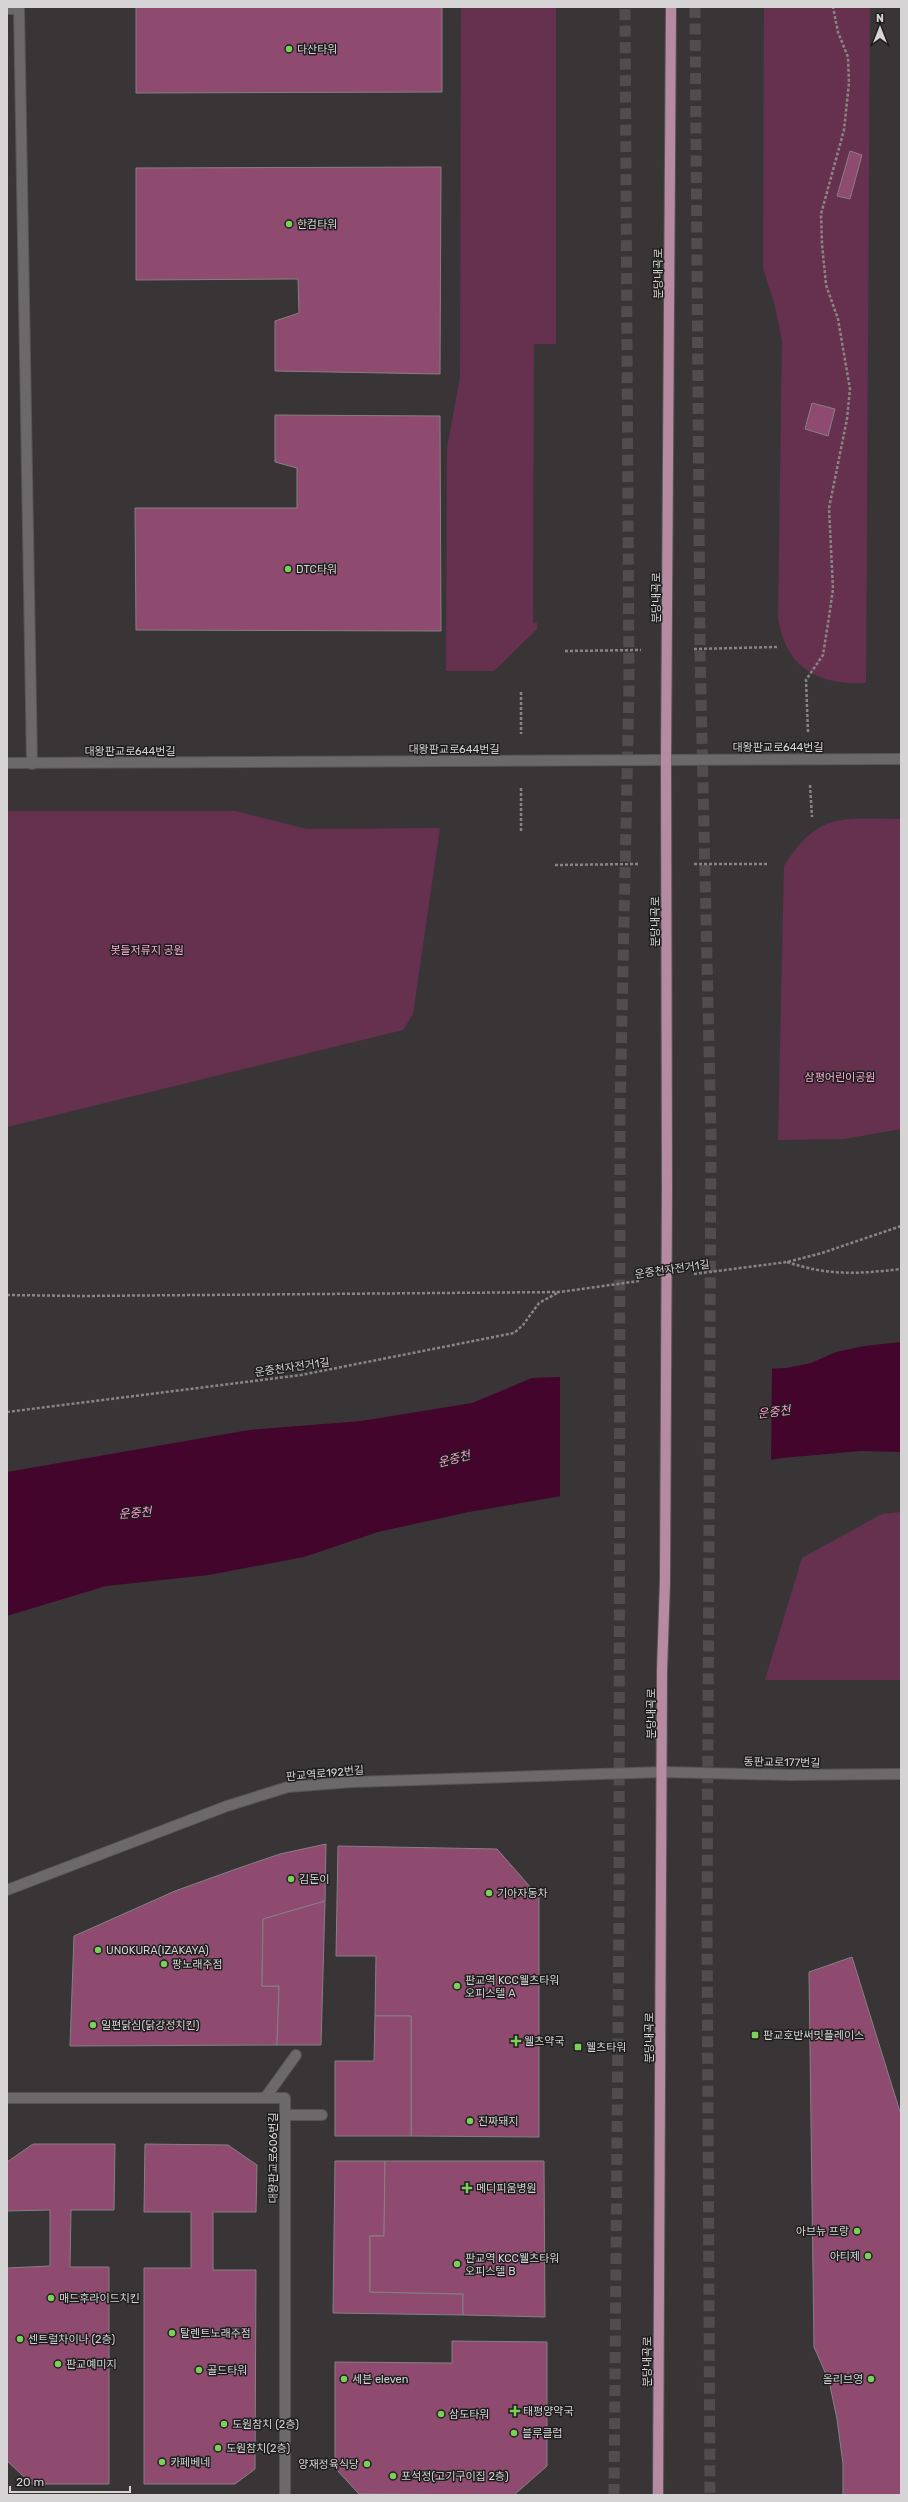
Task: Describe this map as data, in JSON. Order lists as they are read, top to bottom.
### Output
{
  "streets": {
    "main road": ["분당내곡로"],
    "street": [
      "대왕판교로644번길",
      "동판교로177번길",
      "판교역로192번길",
      "대왕판교로606번길"
    ],
    "path": ["운중천자전거1길"]
  },
  "crossings": [
    ["분당내곡로", "대왕판교로644번길"],
    ["분당내곡로", "동판교로177번길"],
    ["분당내곡로", "판교역로192번길"],
    ["동판교로177번길", "판교역로192번길"]
  ],
  "water": ["운중천"],
  "parks": ["봇들저류지 공원", "삼평어린이공원"],
  "places": {
    "other": [
      "다산타워",
      "한컴타워",
      "DTC타워",
      "김돈이",
      "기아자동차",
      "UNOKURA(IZAKAYA)",
      "팡노래주점",
      "판교역 KCC웰츠타워 오피스텔 A",
      "일편닭심(닭강정치킨)",
      "진짜돼지",
      "아브뉴 프랑",
      "아티제",
      "판교역 KCC웰츠타워 오피스텔 B",
      "매드후라이드치킨",
      "탈렌트노래주점",
      "센트럴차이나 (2층)",
      "판교예미지",
      "골드타워",
      "세븐 eleven",
      "올리브영",
      "삼도타워",
      "도원참치 (2층)",
      "블루클럽",
      "도원참치(2층)",
      "카페베네",
      "양재정육식당",
      "포석정(고기구이집 2층)"
    ],
    "transit": ["판교호반써밋플레이스", "웰츠타워"],
    "health": ["웰츠약국", "메디피움병원", "태평양약국"]
  },
  "scale_bar": "20 m",
  "north": "top"
}
